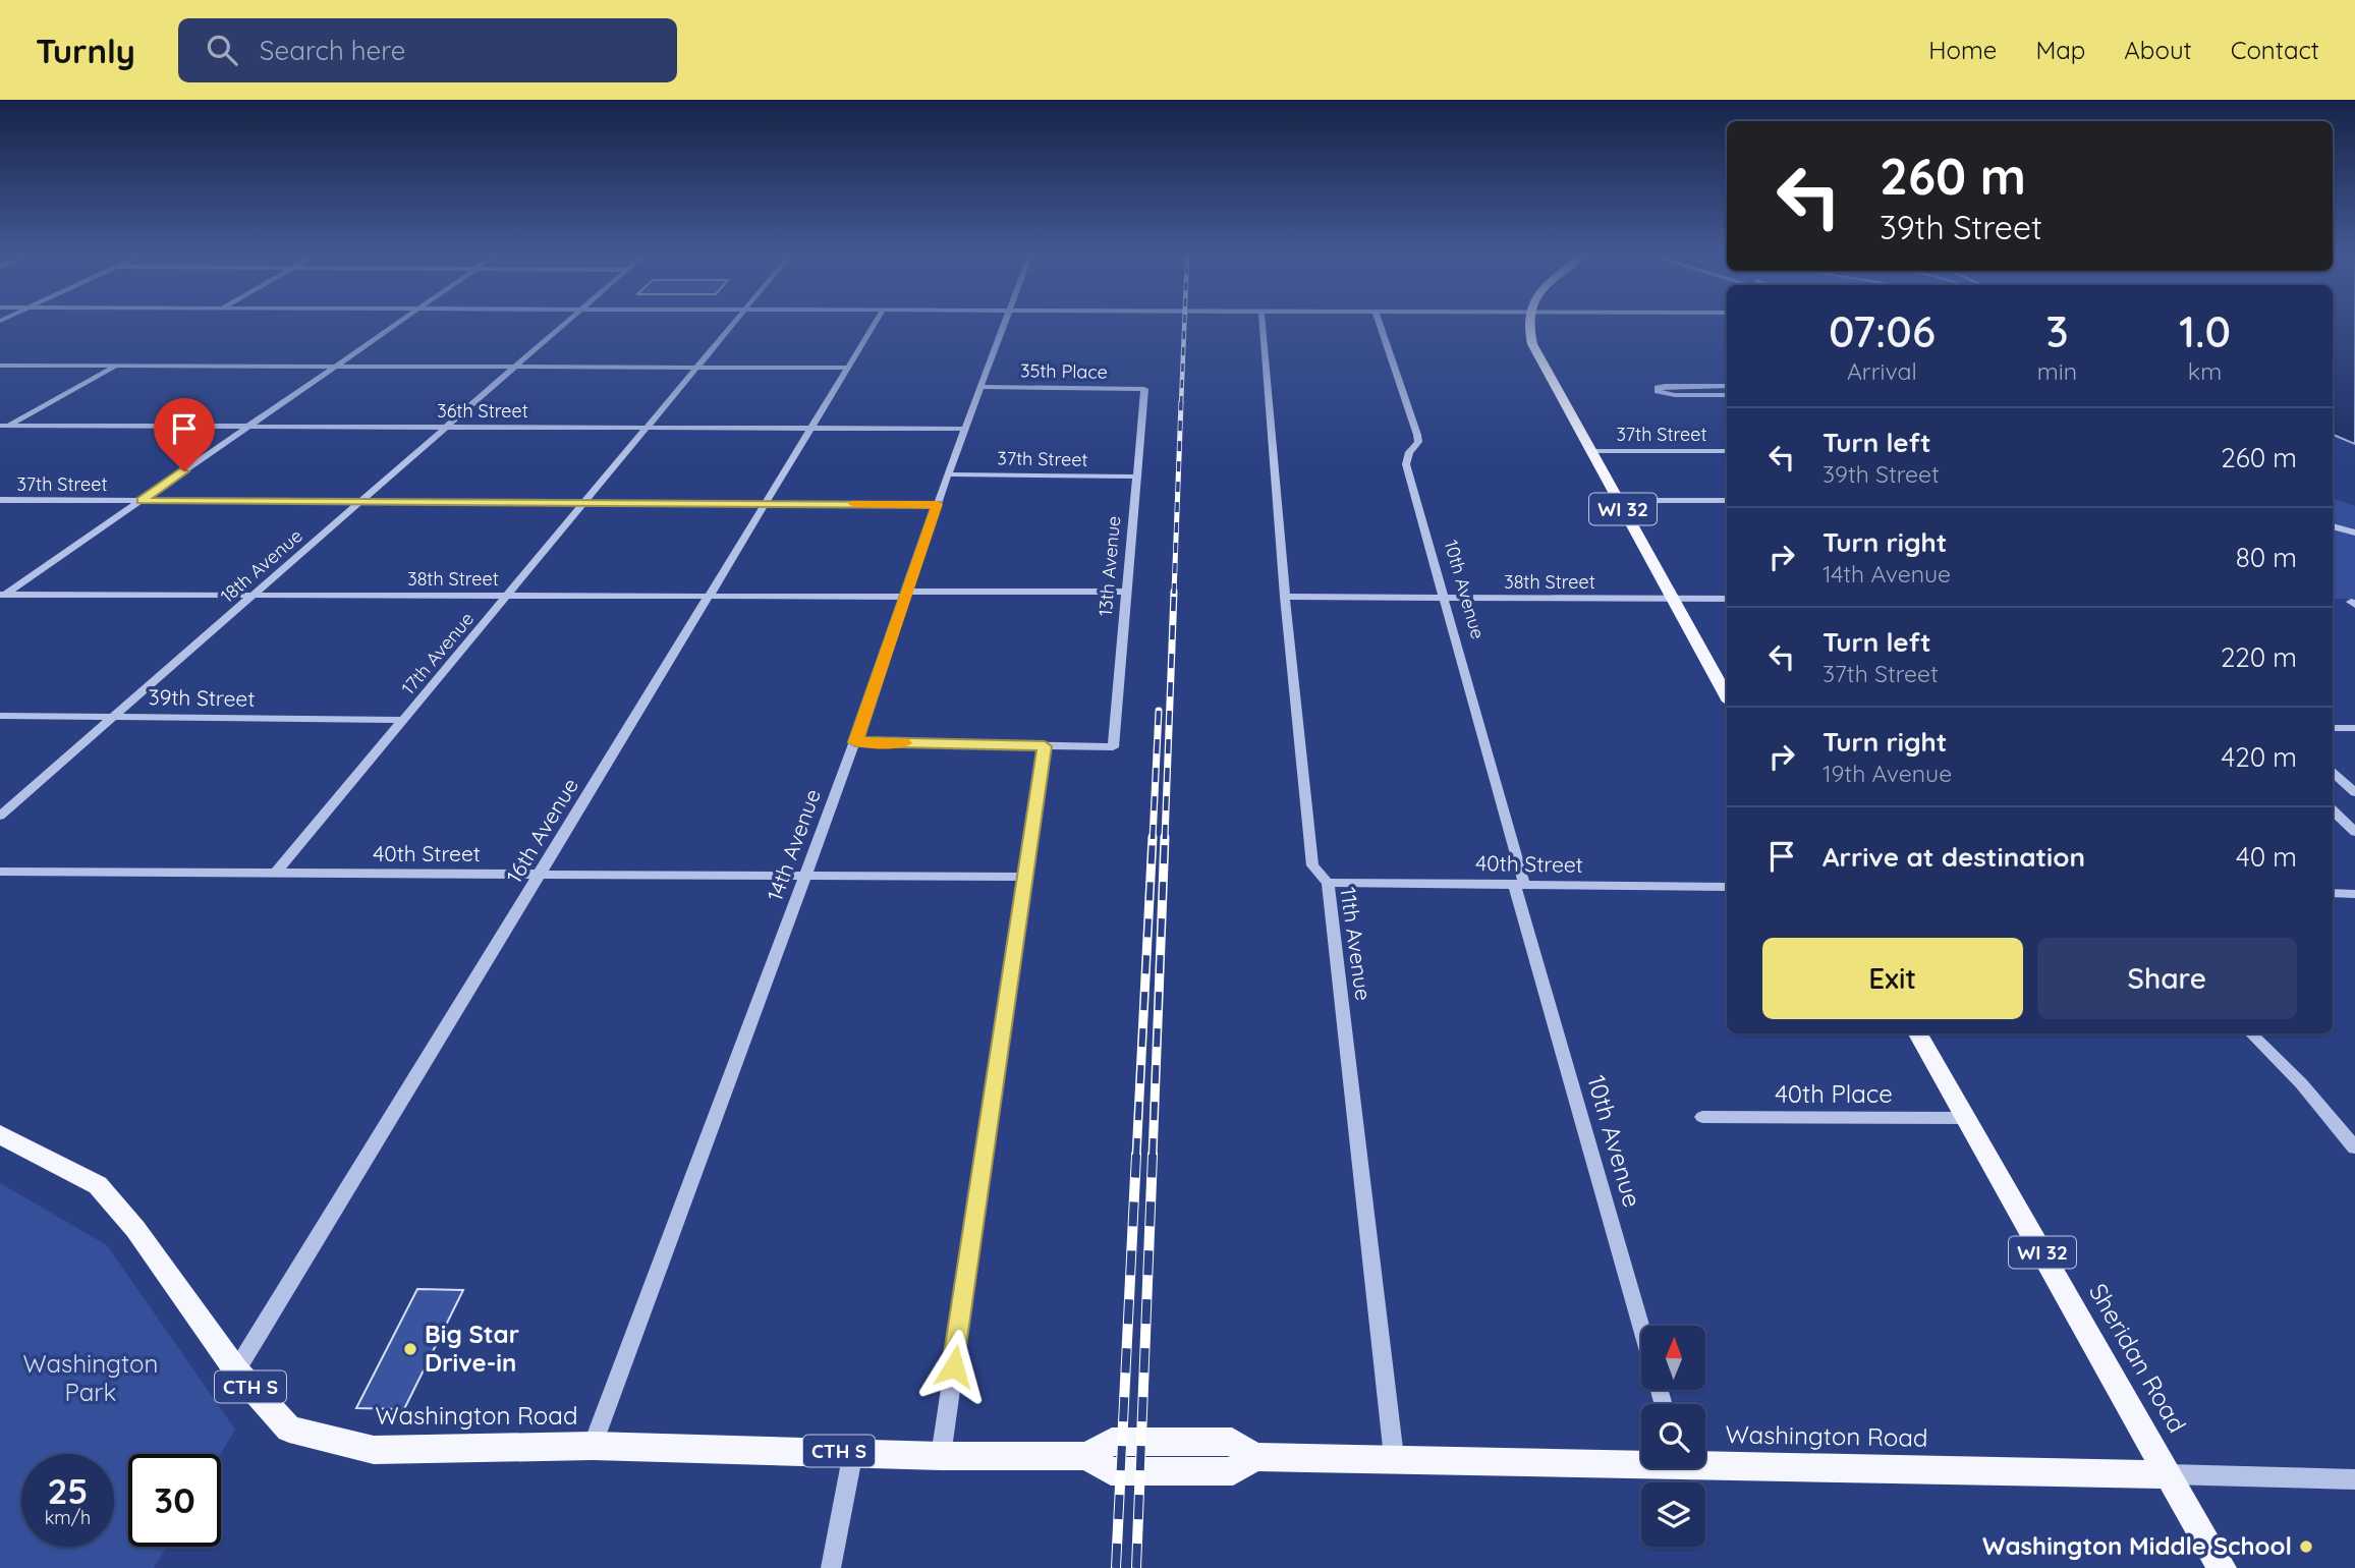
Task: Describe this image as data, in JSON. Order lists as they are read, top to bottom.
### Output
{
  "streets": {
    "main road": [
      "WI 32",
      "Sheridan Road",
      "CTH S",
      "Washington Road"
    ],
    "street": [
      "35th Place",
      "36th Street",
      "37th Street",
      "18th Avenue",
      "13th Avenue",
      "38th Street",
      "10th Avenue",
      "17th Avenue",
      "39th Street",
      "16th Avenue",
      "14th Avenue",
      "40th Street",
      "11th Avenue",
      "40th Place"
    ]
  },
  "crossings": [
    ["35th Place", "13th Avenue"],
    ["35th Place", "14th Avenue"],
    ["36th Street", "18th Avenue"],
    ["36th Street", "17th Avenue"],
    ["36th Street", "16th Avenue"],
    ["36th Street", "14th Avenue"],
    ["37th Street", "WI 32"],
    ["37th Street", "18th Avenue"],
    ["37th Street", "13th Avenue"],
    ["37th Street", "17th Avenue"],
    ["37th Street", "16th Avenue"],
    ["37th Street", "14th Avenue"],
    ["WI 32", "38th Street"],
    ["18th Avenue", "38th Street"],
    ["18th Avenue", "39th Street"],
    ["13th Avenue", "38th Street"],
    ["38th Street", "10th Avenue"],
    ["38th Street", "17th Avenue"],
    ["38th Street", "16th Avenue"],
    ["38th Street", "14th Avenue"],
    ["38th Street", "11th Avenue"],
    ["10th Avenue", "40th Street"],
    ["17th Avenue", "39th Street"],
    ["17th Avenue", "40th Street"],
    ["16th Avenue", "40th Street"],
    ["16th Avenue", "Washington Road"],
    ["14th Avenue", "40th Street"],
    ["14th Avenue", "Washington Road"],
    ["40th Street", "11th Avenue"],
    ["11th Avenue", "Washington Road"],
    ["40th Place", "Sheridan Road"],
    ["Sheridan Road", "Washington Road"]
  ],
  "parks": ["Washington Park"],
  "places": ["Big Star Drive-in", "Washington Middle School"],
  "north": "top",
  "page": {
    "header": "Turnly",
    "search": "Search here",
    "nav": [
      "Home",
      "Map",
      "About",
      "Contact"
    ],
    "turn": ["260 m", "39th Street"],
    "eta": [
      "07:06",
      "Arrival",
      "3",
      "min",
      "1.0",
      "km"
    ],
    "list": [
      {
        "name": "Turn left",
        "note": "39th Street",
        "value": "260 m"
      },
      {
        "name": "Turn right",
        "note": "14th Avenue",
        "value": "80 m"
      },
      {
        "name": "Turn left",
        "note": "37th Street",
        "value": "220 m"
      },
      {
        "name": "Turn right",
        "note": "19th Avenue",
        "value": "420 m"
      },
      {
        "name": "Arrive at destination",
        "value": "40 m"
      }
    ],
    "buttons": ["Exit", "Share"],
    "speed": "25 km/h",
    "limit": "30"
  }
}
